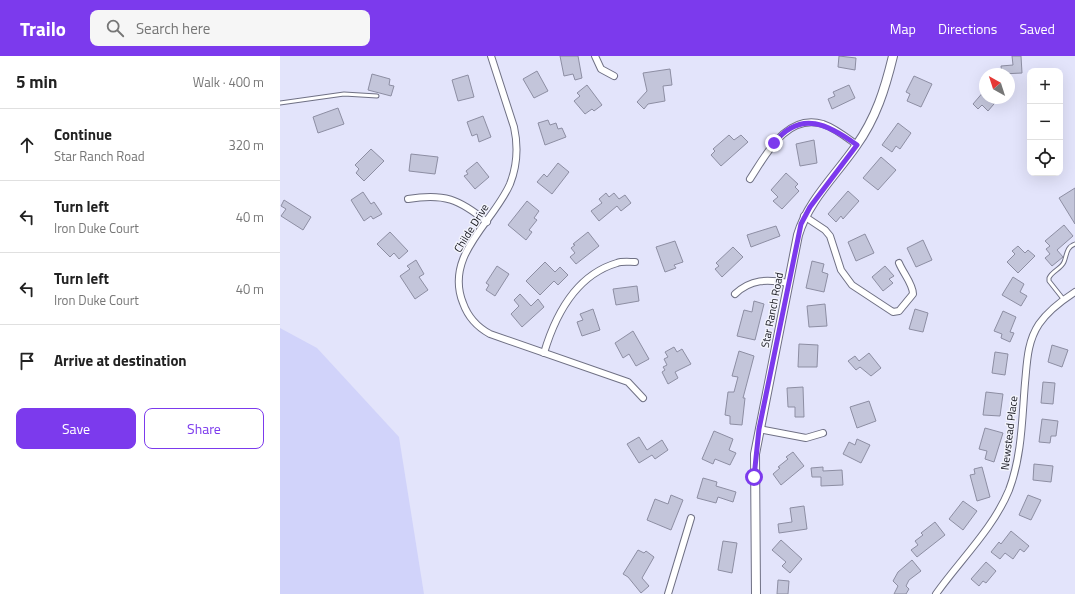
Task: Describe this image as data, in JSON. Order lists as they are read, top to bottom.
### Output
{
  "streets": {
    "street": ["Childe Drive", "Star Ranch Road", "Newstead Place"]
  },
  "north": "top left",
  "page": {
    "header": "Trailo",
    "search": "Search here",
    "nav": ["Map", "Directions", "Saved"],
    "heading": ["5 min", "Walk · 400 m"],
    "map_buttons": ["+", "−"],
    "list": [
      ["Continue", "Star Ranch Road", "320 m"],
      ["Turn left", "Iron Duke Court", "40 m"],
      ["Turn left", "Iron Duke Court", "40 m"],
      "Arrive at destination"
    ],
    "buttons": ["Save", "Share"]
  }
}
